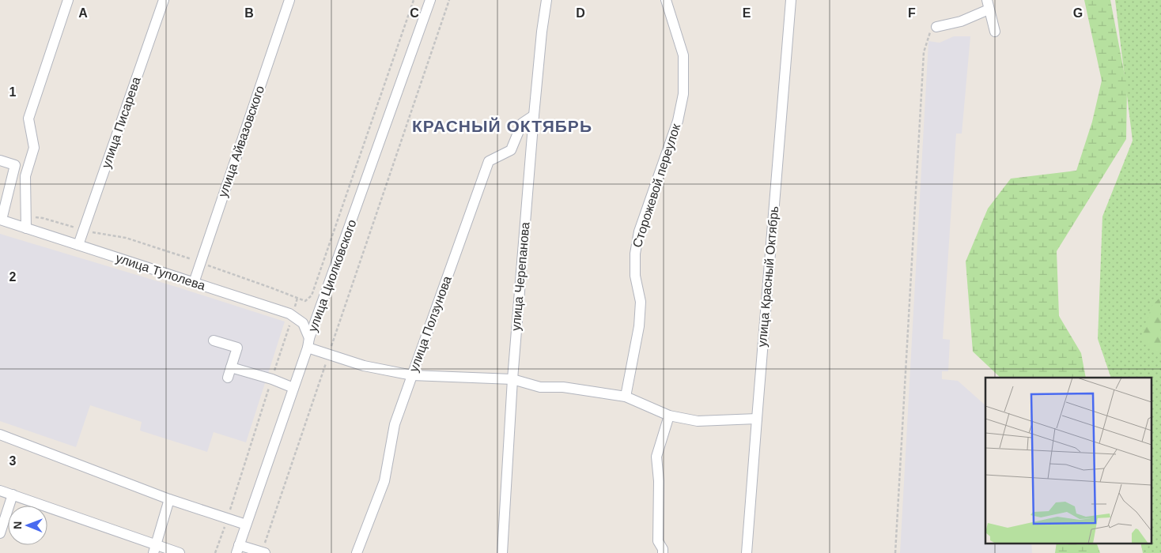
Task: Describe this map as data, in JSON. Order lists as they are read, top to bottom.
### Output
{
  "streets": {
    "street": [
      "улица Писарева",
      "улица Айвазовского",
      "Сторожевой переулок",
      "улица Туполева",
      "улица Циолковского",
      "улица Черепанова",
      "улица Красный Октябрь",
      "улица Ползунова"
    ]
  },
  "crossings": [
    ["улица Писарева", "улица Туполева"],
    ["улица Айвазовского", "улица Туполева"],
    ["улица Туполева", "улица Циолковского"],
    ["улица Черепанова", "улица Ползунова"]
  ],
  "districts": ["КРАСНЫЙ ОКТЯБРЬ"],
  "north": "left",
  "grid": {
    "columns": [
      "A",
      "B",
      "C",
      "D",
      "E",
      "F",
      "G"
    ],
    "rows": ["1", "2", "3"]
  }
}
